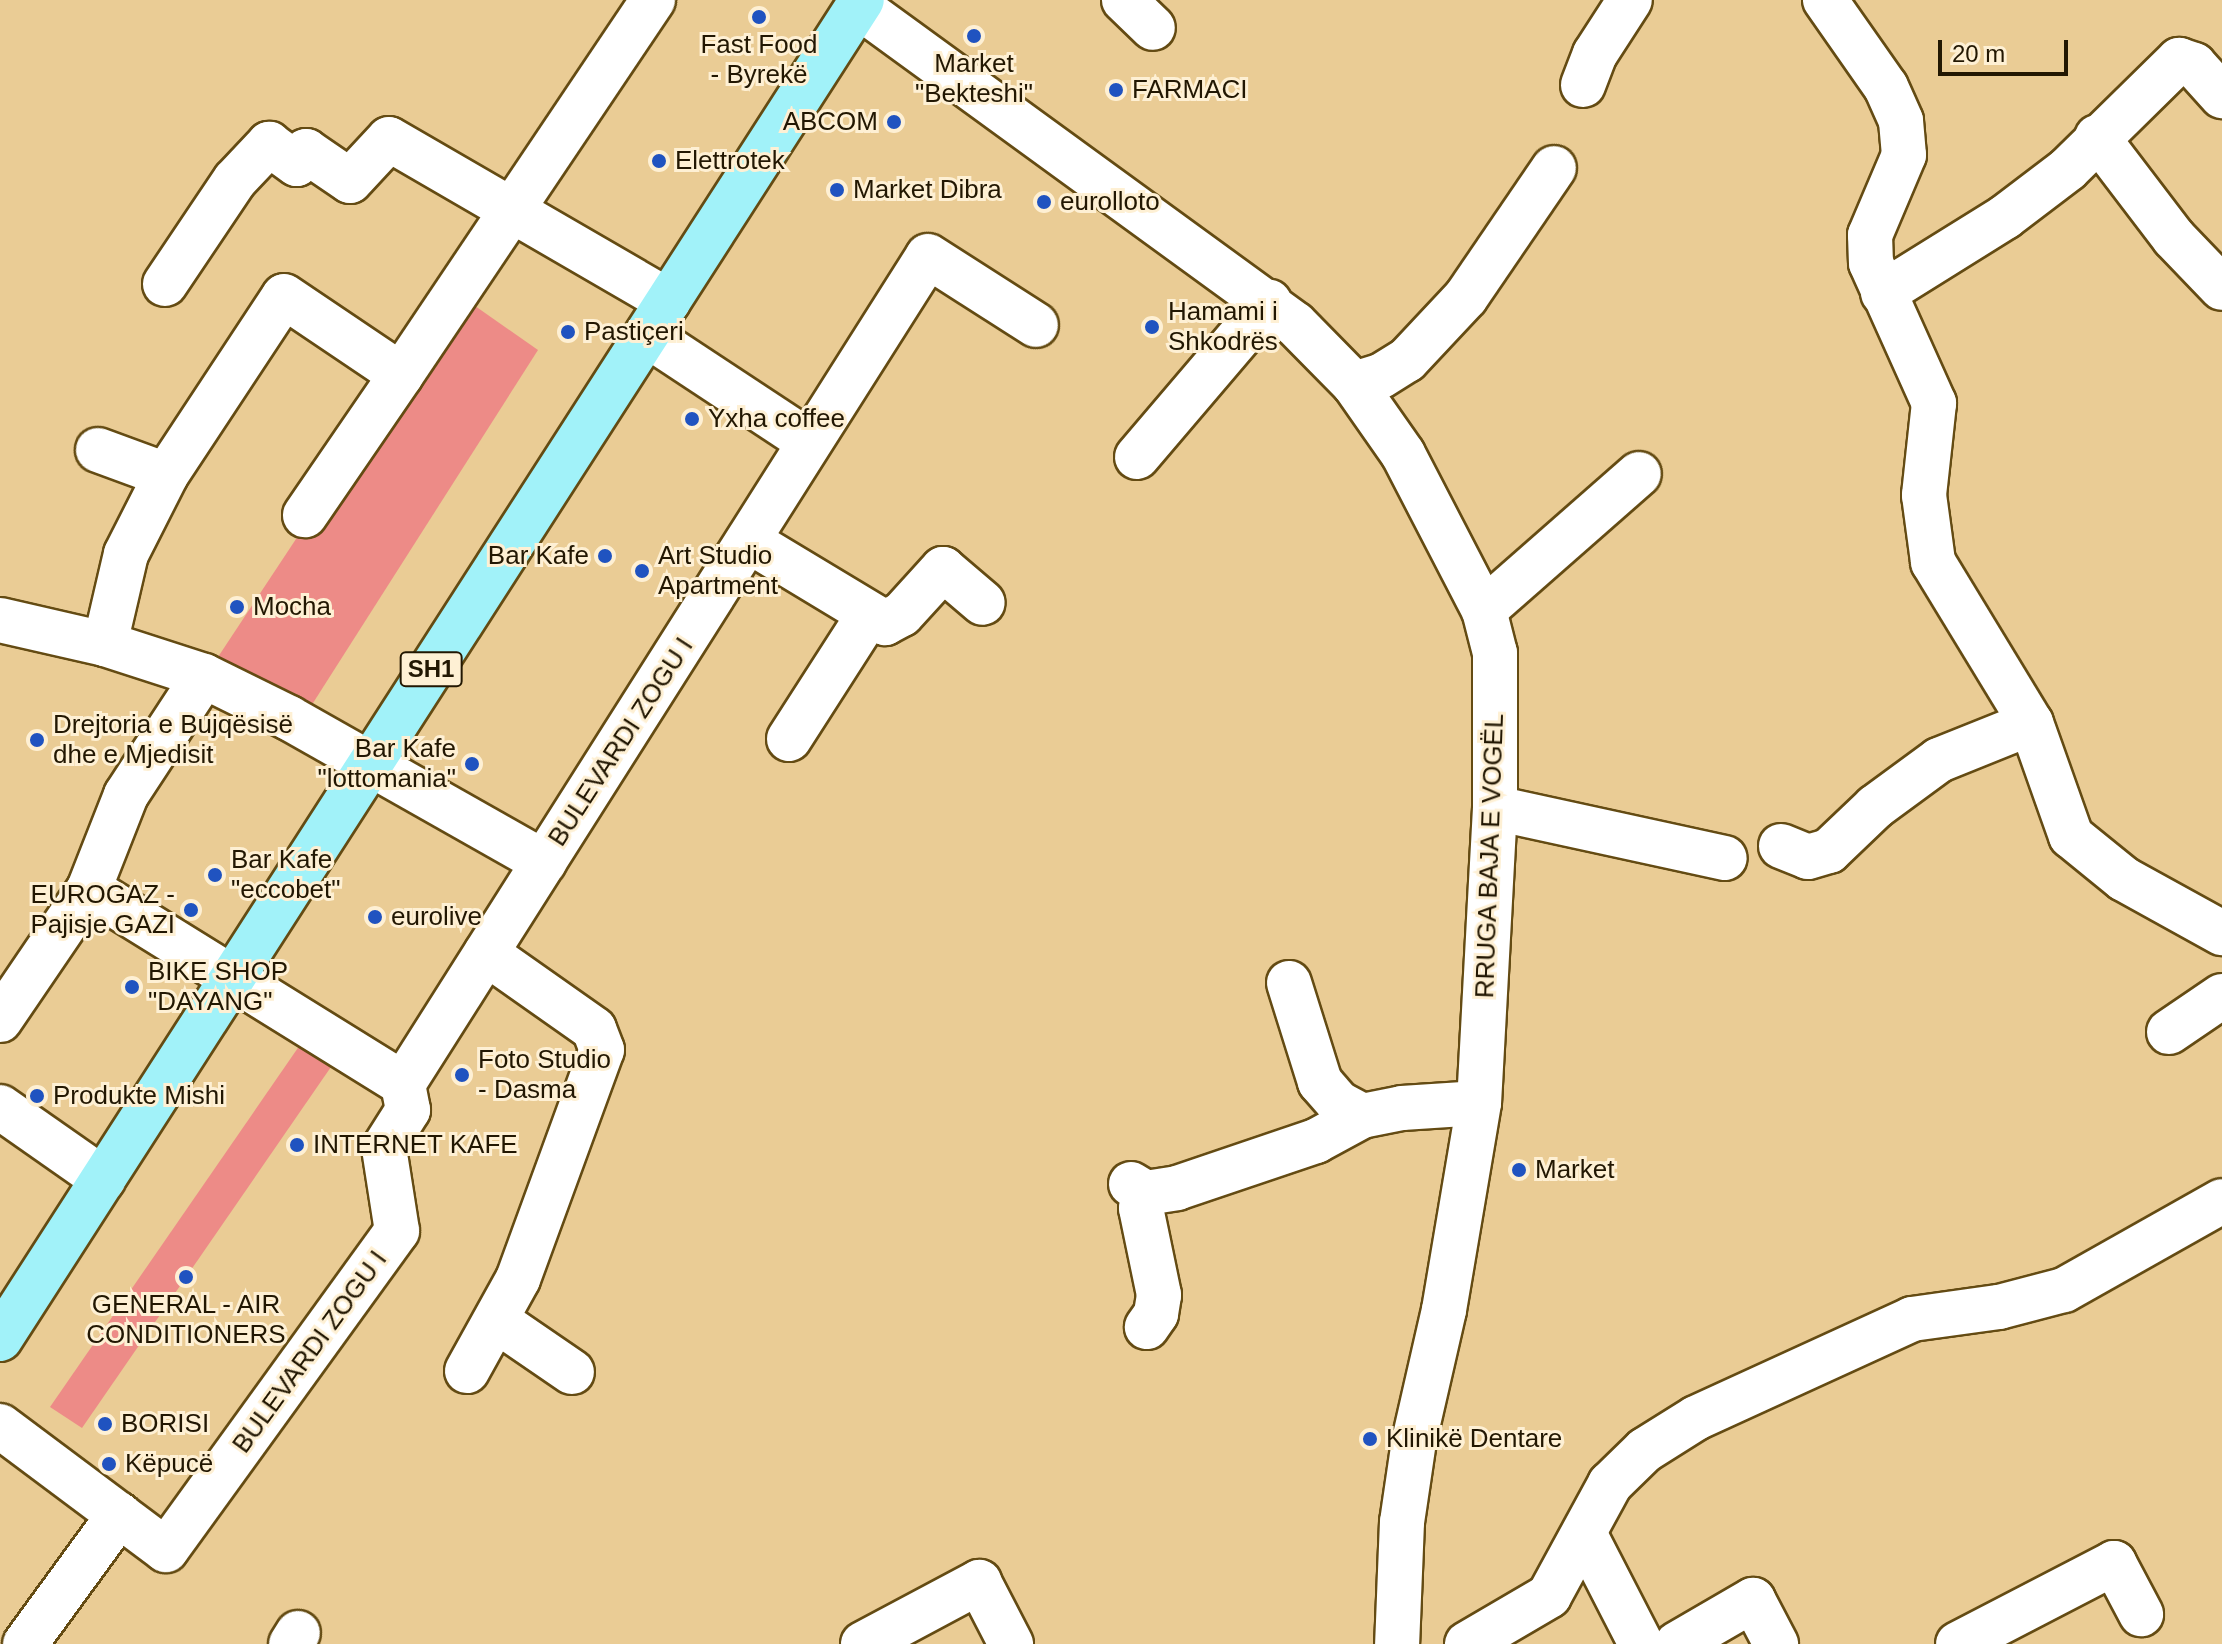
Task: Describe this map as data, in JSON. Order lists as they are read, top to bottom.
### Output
{
  "streets": {
    "main road": ["SH1"],
    "street": ["BULEVARDI ZOGU I", "RRUGA BAJA E VOGËL"]
  },
  "crossings": [
    ["SH1", "BULEVARDI ZOGU I"],
    ["SH1", "RRUGA BAJA E VOGËL"]
  ],
  "places": [
    "Fast Food - Byrekë",
    "Market \"Bekteshi\"",
    "FARMACI",
    "ABCOM",
    "Elettrotek",
    "Market Dibra",
    "eurolloto",
    "Hamami i Shkodrës",
    "Pastiçeri",
    "Yxha coffee",
    "Bar Kafe",
    "Art Studio Apartment",
    "Mocha",
    "Drejtoria e Bujqësisë dhe e Mjedisit",
    "Bar Kafe \"lottomania\"",
    "Bar Kafe \"eccobet\"",
    "EUROGAZ - Pajisje GAZI",
    "eurolive",
    "BIKE SHOP \"DAYANG\"",
    "Foto Studio - Dasma",
    "Produkte Mishi",
    "INTERNET KAFE",
    "Market",
    "GENERAL - AIR CONDITIONERS",
    "BORISI",
    "Klinikë Dentare",
    "Këpucë"
  ],
  "scale_bar": "20 m"
}
